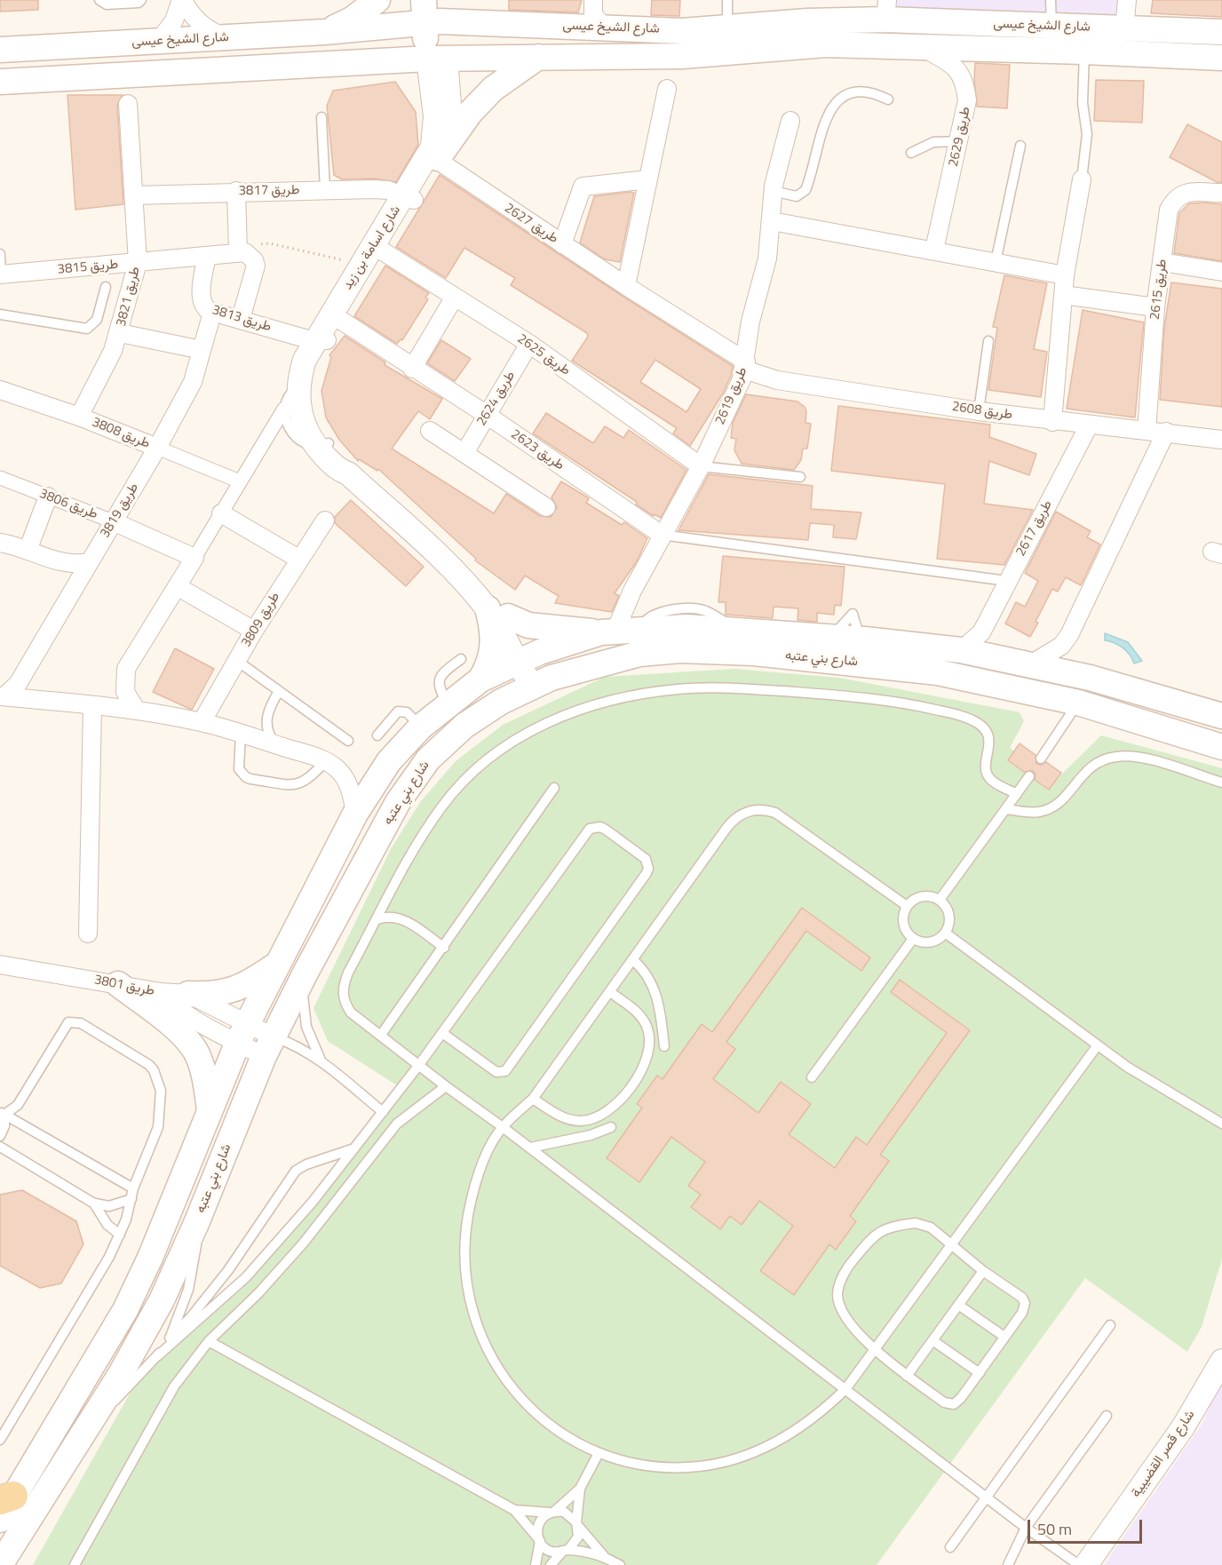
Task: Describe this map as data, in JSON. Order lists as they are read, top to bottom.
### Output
{
  "streets": {
    "main road": ["شارع الشيخ عيسى", "شارع اسامة بن زيد", "شارع بني عتبه"],
    "street": [
      "طريق 2629",
      "طريق 3817",
      "طريق 2627",
      "طريق 3815",
      "طريق 2615",
      "طريق 3821",
      "طريق 3813",
      "طريق 2625",
      "طريق 2619",
      "طريق 2624",
      "طريق 2608",
      "طريق 3808",
      "طريق 2623",
      "طريق 3806",
      "طريق 3819",
      "طريق 2617",
      "طريق 3809",
      "طريق 3801",
      "شارع قصر القضيبية"
    ]
  },
  "crossings": [
    ["شارع الشيخ عيسى", "طريق 2629"],
    ["شارع الشيخ عيسى", "شارع اسامة بن زيد"],
    ["طريق 3817", "شارع اسامة بن زيد"],
    ["طريق 3817", "طريق 3821"],
    ["طريق 2627", "شارع اسامة بن زيد"],
    ["طريق 2627", "طريق 2619"],
    ["طريق 2627", "طريق 2608"],
    ["شارع اسامة بن زيد", "طريق 3813"],
    ["شارع اسامة بن زيد", "طريق 2625"],
    ["شارع اسامة بن زيد", "طريق 2623"],
    ["شارع اسامة بن زيد", "شارع بني عتبه"],
    ["طريق 3815", "طريق 3821"],
    ["طريق 3815", "طريق 3813"],
    ["طريق 2615", "طريق 2608"],
    ["طريق 3821", "طريق 3808"],
    ["طريق 3813", "طريق 2623"],
    ["طريق 3813", "طريق 3819"],
    ["طريق 2625", "طريق 2619"],
    ["طريق 2625", "طريق 2624"],
    ["طريق 2619", "طريق 2608"],
    ["طريق 2619", "طريق 2623"],
    ["طريق 2619", "شارع بني عتبه"],
    ["طريق 2624", "طريق 2623"],
    ["طريق 2608", "طريق 2617"],
    ["طريق 3808", "طريق 3819"],
    ["طريق 3806", "طريق 3819"],
    ["طريق 2617", "شارع بني عتبه"],
    ["شارع بني عتبه", "طريق 3801"]
  ],
  "scale_bar": "50 m"
}
